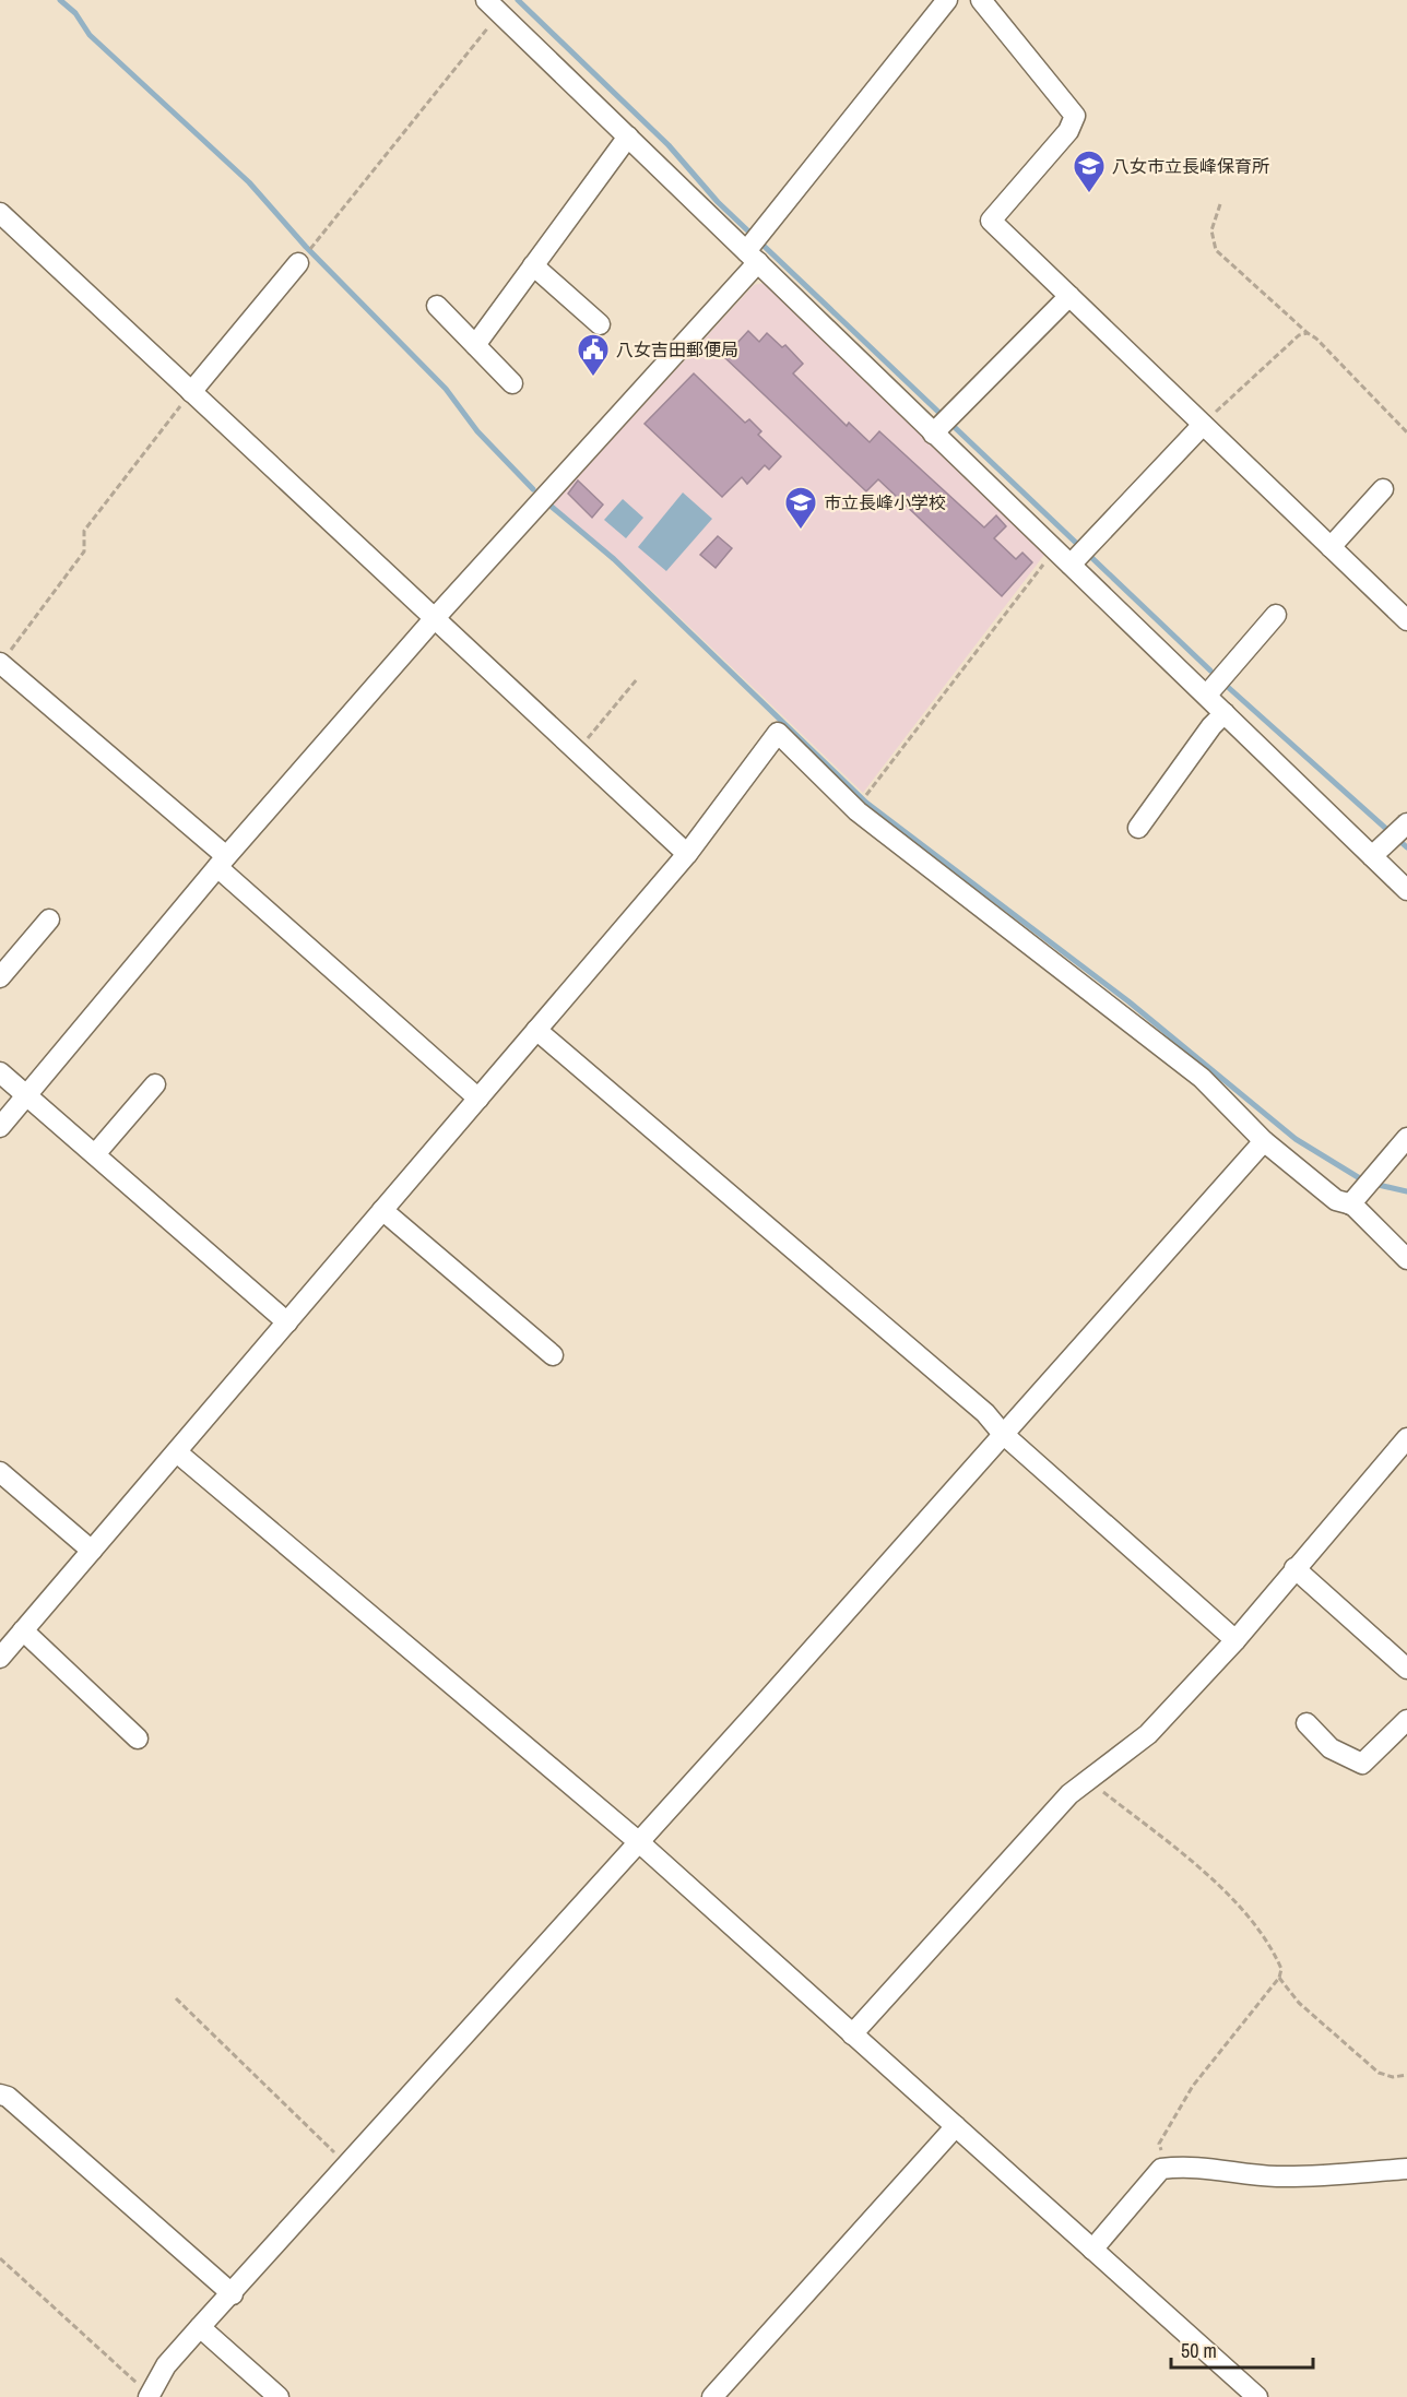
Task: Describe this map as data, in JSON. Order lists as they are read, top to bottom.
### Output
{
  "places": {
    "school or university": ["八女市立長峰保育所", "市立長峰小学校"],
    "public building": ["八女吉田郵便局"]
  },
  "scale_bar": "50 m"
}
